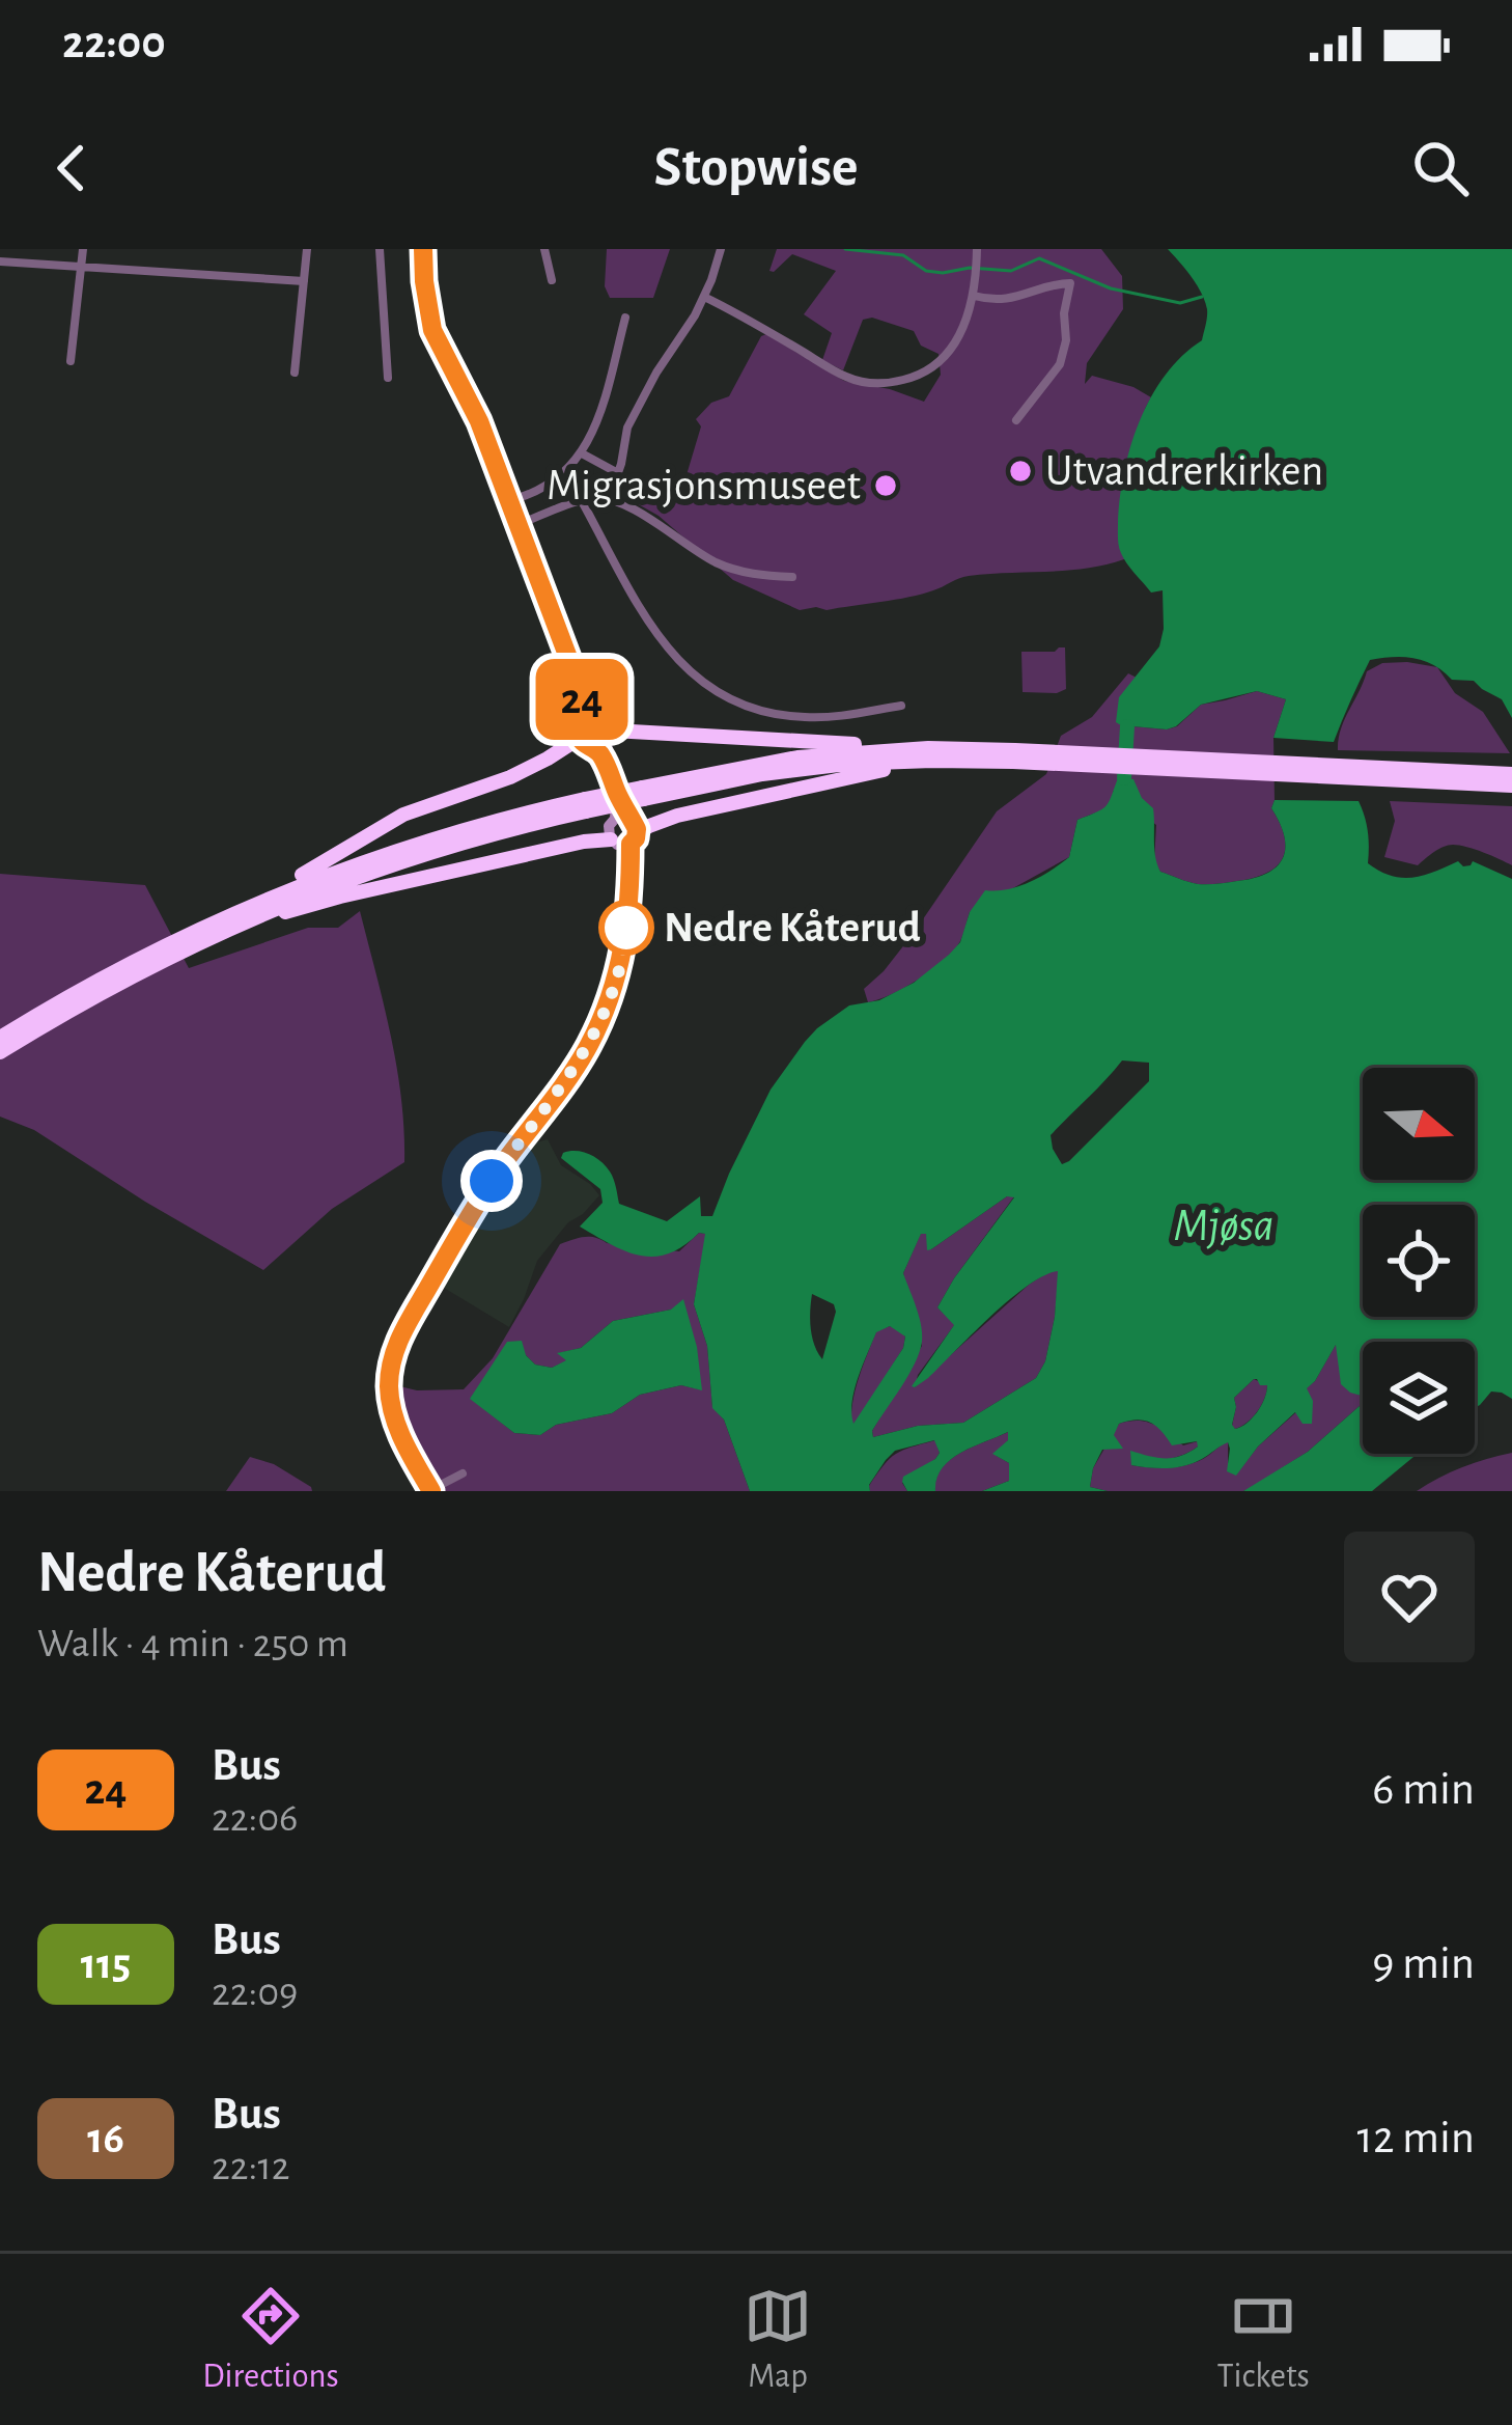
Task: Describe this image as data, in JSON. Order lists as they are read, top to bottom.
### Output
{
  "water": ["Mjøsa"],
  "places": ["Utvandrerkirken", "Migrasjonsmuseet", "Nedre Kåterud"],
  "lines": ["bus line 24"],
  "north": "right",
  "page": {
    "status": "22:00",
    "header": "Stopwise",
    "on_map": "24",
    "heading": ["Nedre Kåterud", "Walk · 4 min · 250 m"],
    "list": [
      {
        "mark": "24",
        "name": "Bus",
        "note": "22:06",
        "value": "6 min"
      },
      {
        "mark": "115",
        "name": "Bus",
        "note": "22:09",
        "value": "9 min"
      },
      {
        "mark": "16",
        "name": "Bus",
        "note": "22:12",
        "value": "12 min"
      }
    ],
    "tabs": ["Directions", "Map", "Tickets"]
  }
}
